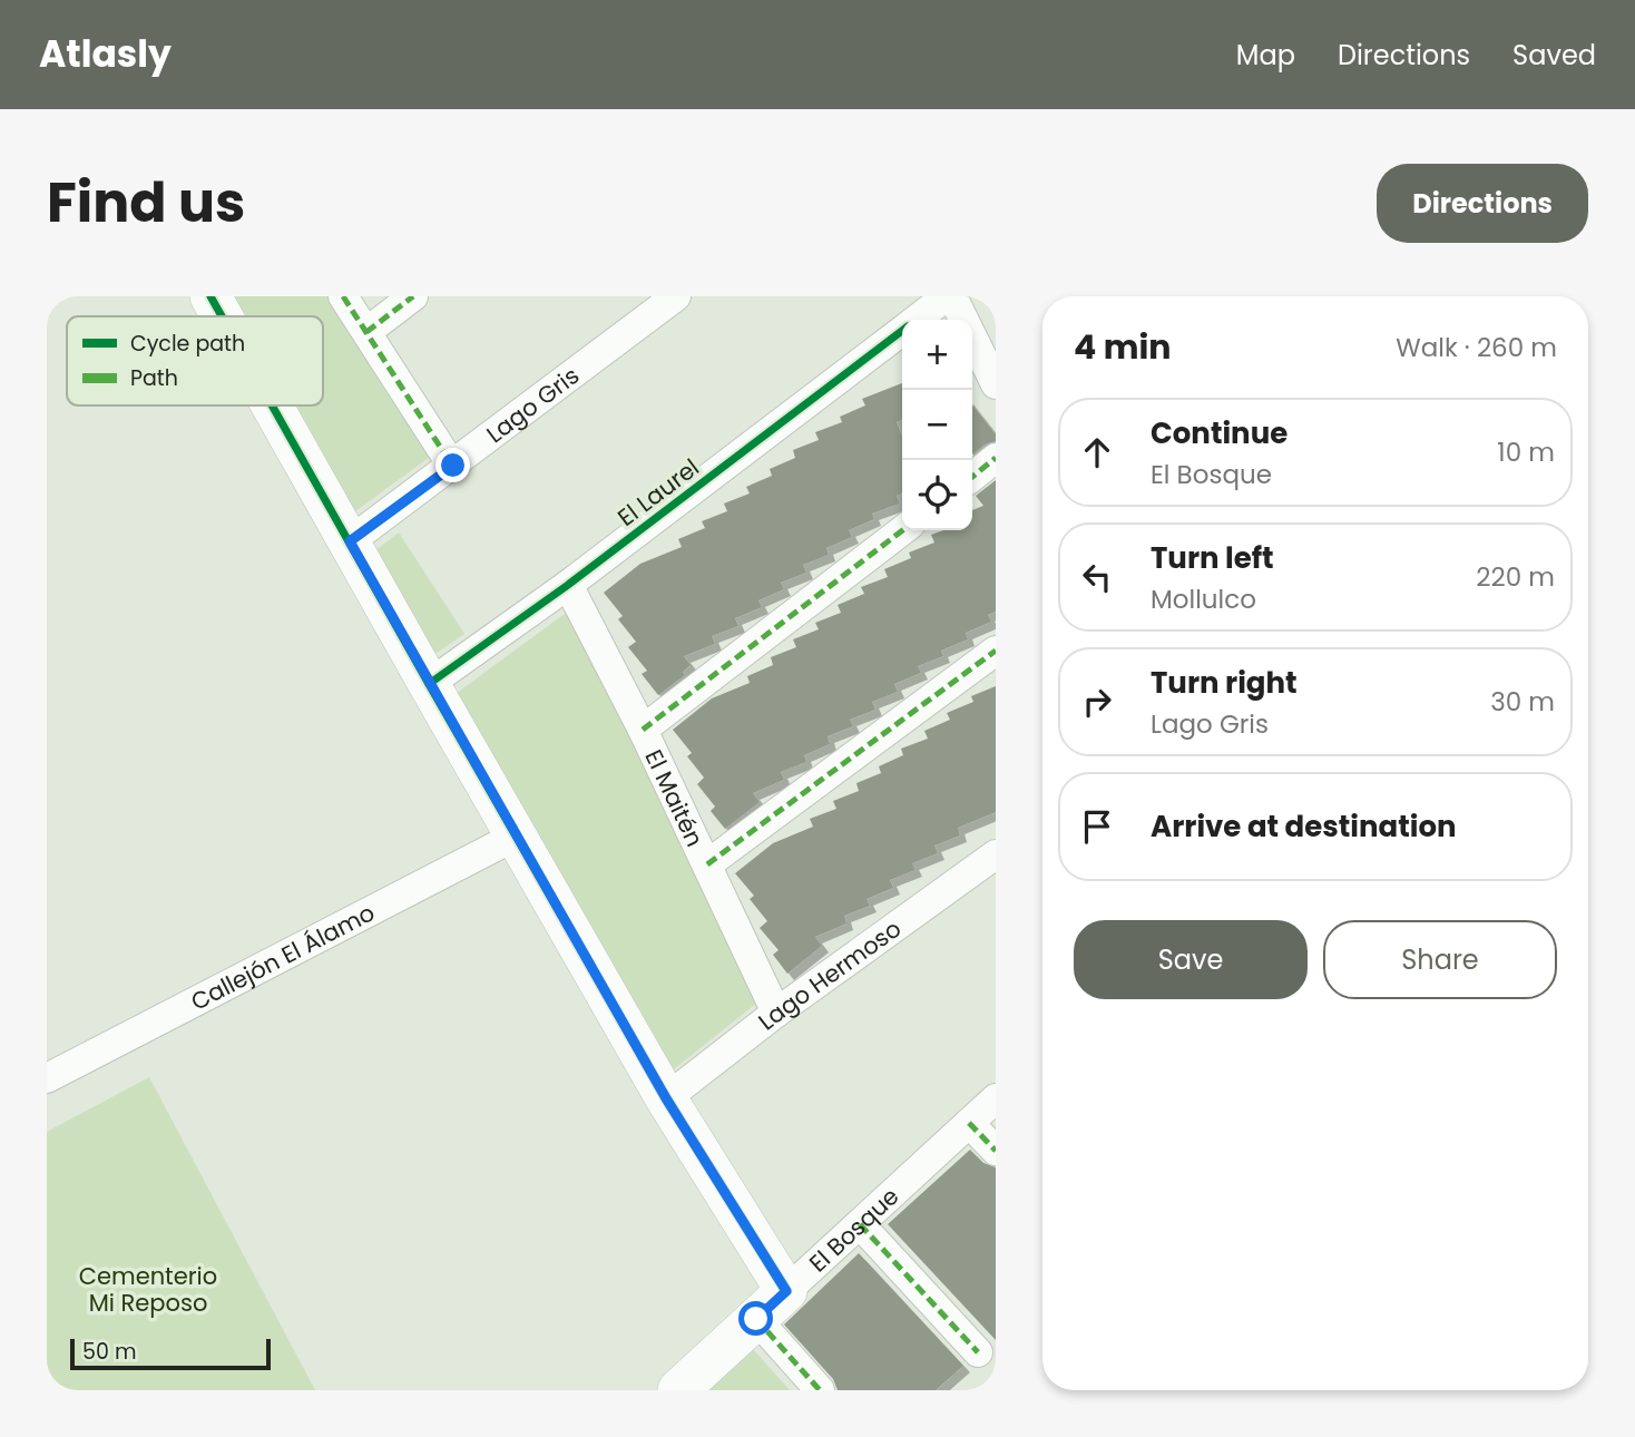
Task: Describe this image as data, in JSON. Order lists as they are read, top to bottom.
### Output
{
  "streets": {
    "street": [
      "Lago Gris",
      "El Laurel",
      "El Maitén",
      "Callejón El Álamo",
      "Lago Hermoso",
      "El Bosque"
    ]
  },
  "crossings": [
    ["El Laurel", "El Maitén"],
    ["El Maitén", "Lago Hermoso"]
  ],
  "parks": ["Cementerio Mi Reposo"],
  "legend": ["Cycle path", "Path"],
  "scale_bar": "50 m",
  "page": {
    "header": "Atlasly",
    "nav": ["Map", "Directions", "Saved"],
    "title": "Find us",
    "buttons": [
      "Directions",
      ["Save", "Share"]
    ],
    "heading": ["4 min", "Walk · 260 m"],
    "map_buttons": ["+", "−"],
    "list": [
      ["Continue", "El Bosque", "10 m"],
      ["Turn left", "Mollulco", "220 m"],
      ["Turn right", "Lago Gris", "30 m"],
      "Arrive at destination"
    ],
    "scale": "50 m"
  }
}
